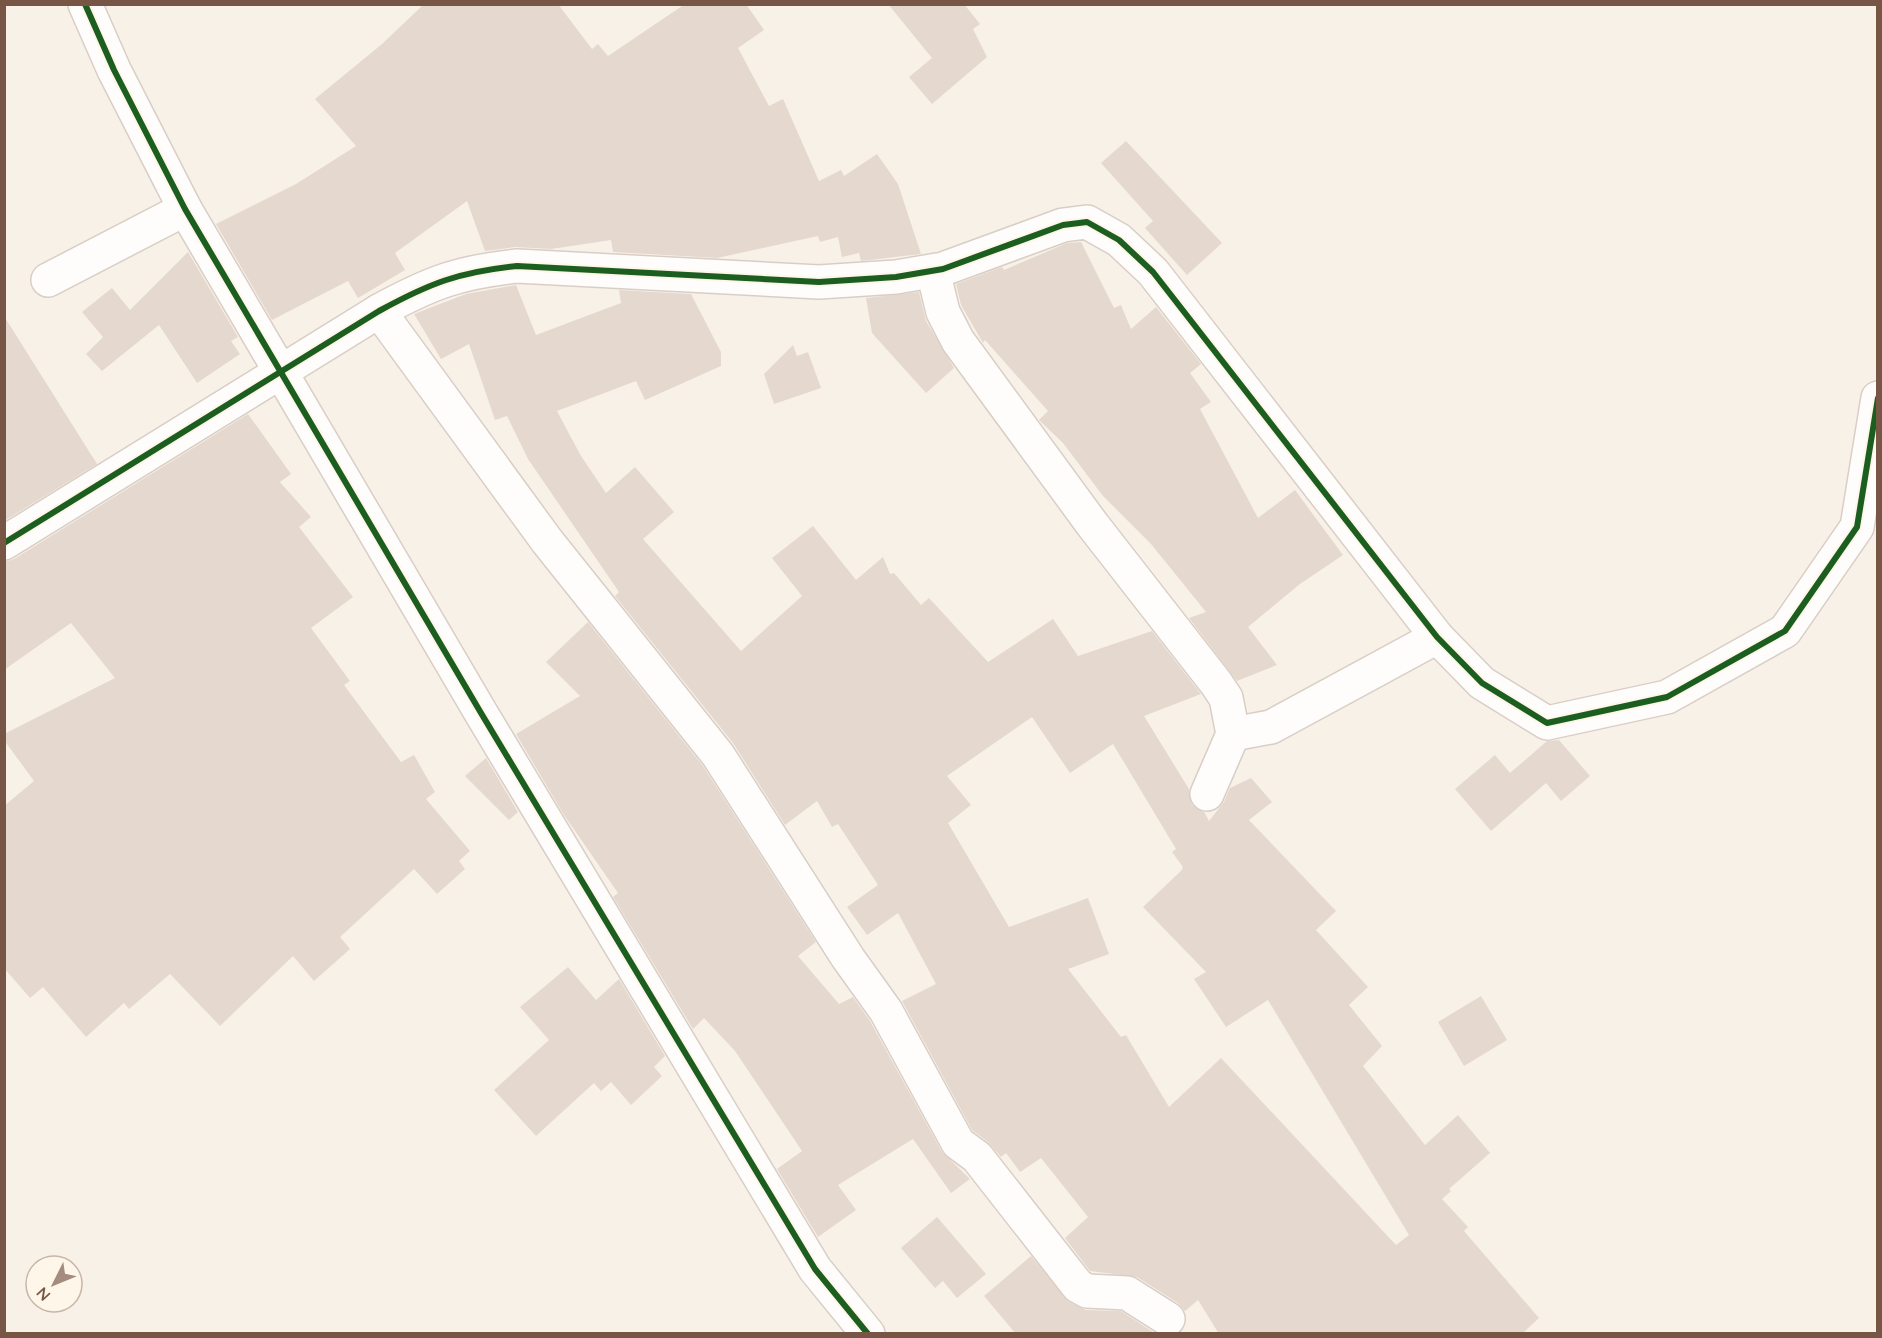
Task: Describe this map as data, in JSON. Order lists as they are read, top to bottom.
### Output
{
  "north": "bottom left"
}
